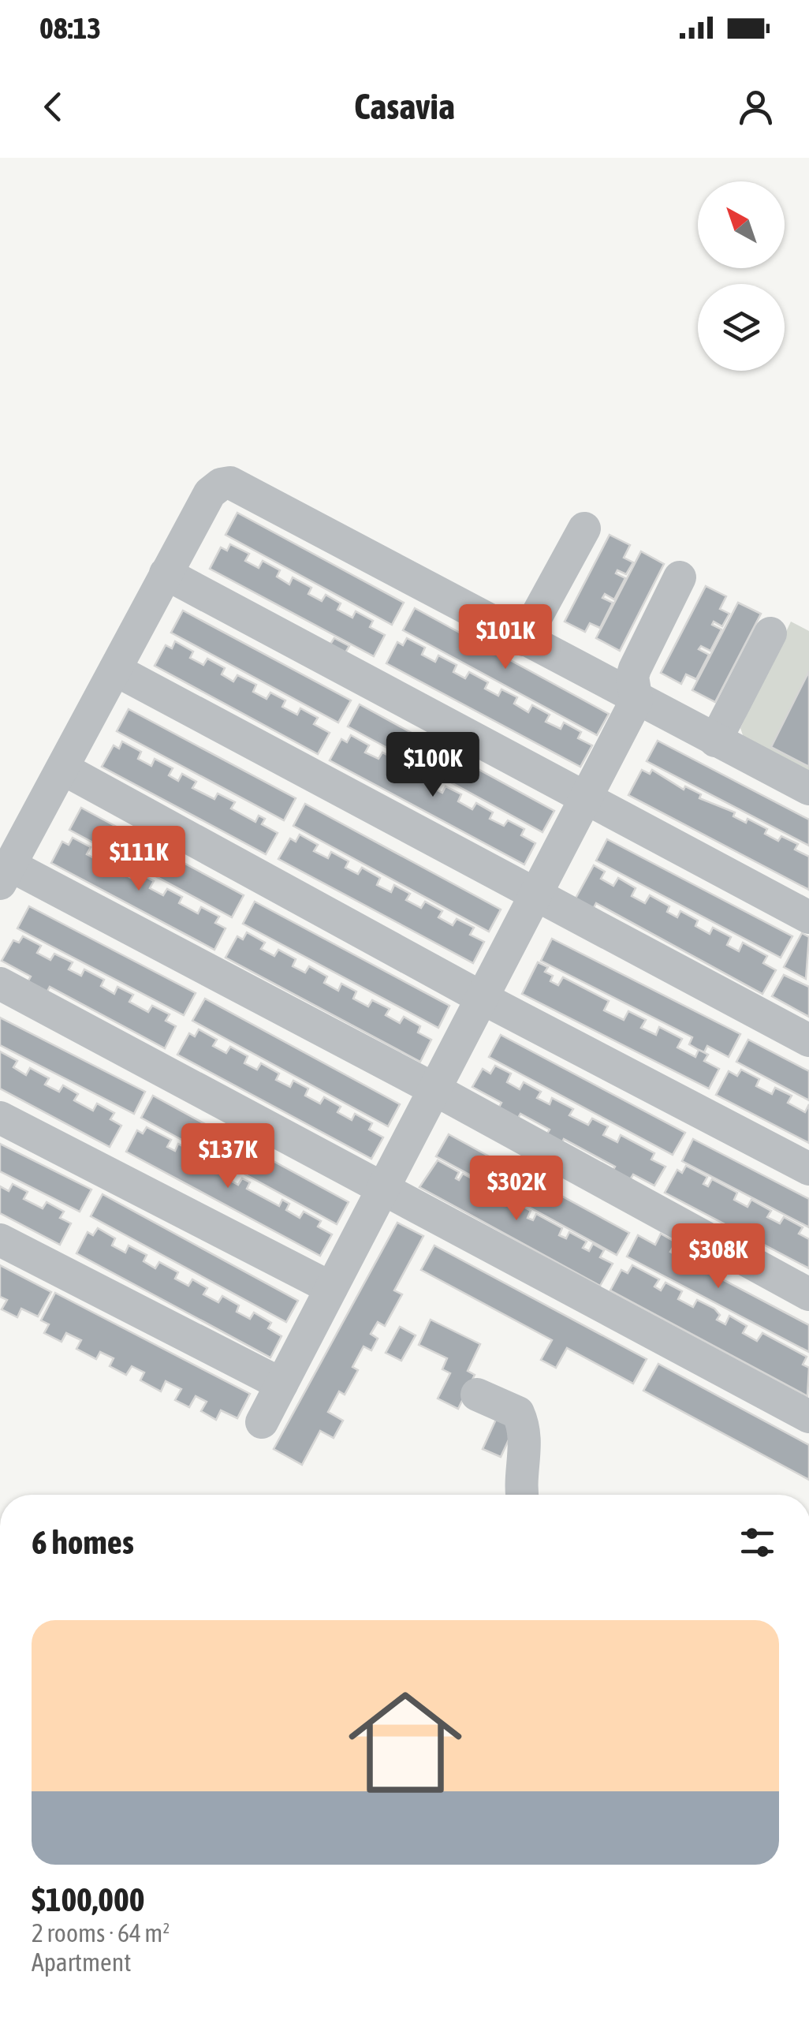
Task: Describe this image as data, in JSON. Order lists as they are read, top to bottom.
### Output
{
  "north": "top left",
  "page": {
    "status": "08:13",
    "header": "Casavia",
    "price": [
      "$101K",
      "$100K",
      "$111K",
      "$137K",
      "$302K",
      "$308K"
    ],
    "heading": "6 homes",
    "list": [
      {
        "name": "$100,000",
        "note": "2 rooms · 64 m² · Apartment"
      }
    ]
  }
}
